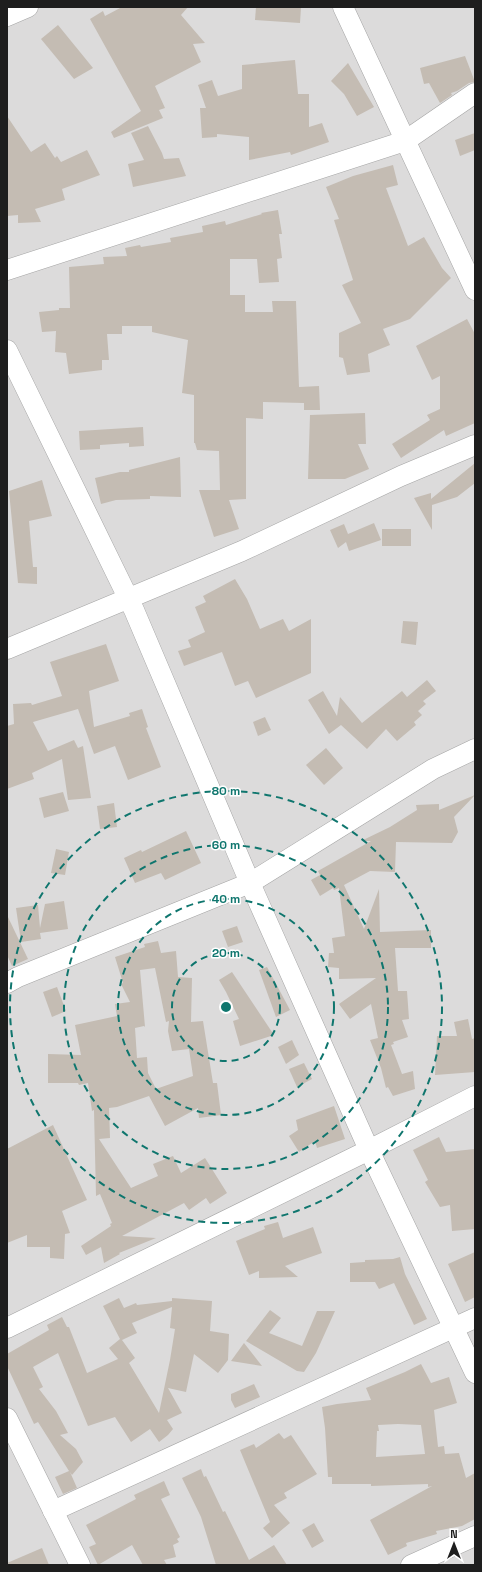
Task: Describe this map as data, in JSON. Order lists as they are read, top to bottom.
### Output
{
  "north": "top",
  "rings": [
    "80 m",
    "60 m",
    "40 m",
    "20 m"
  ]
}
